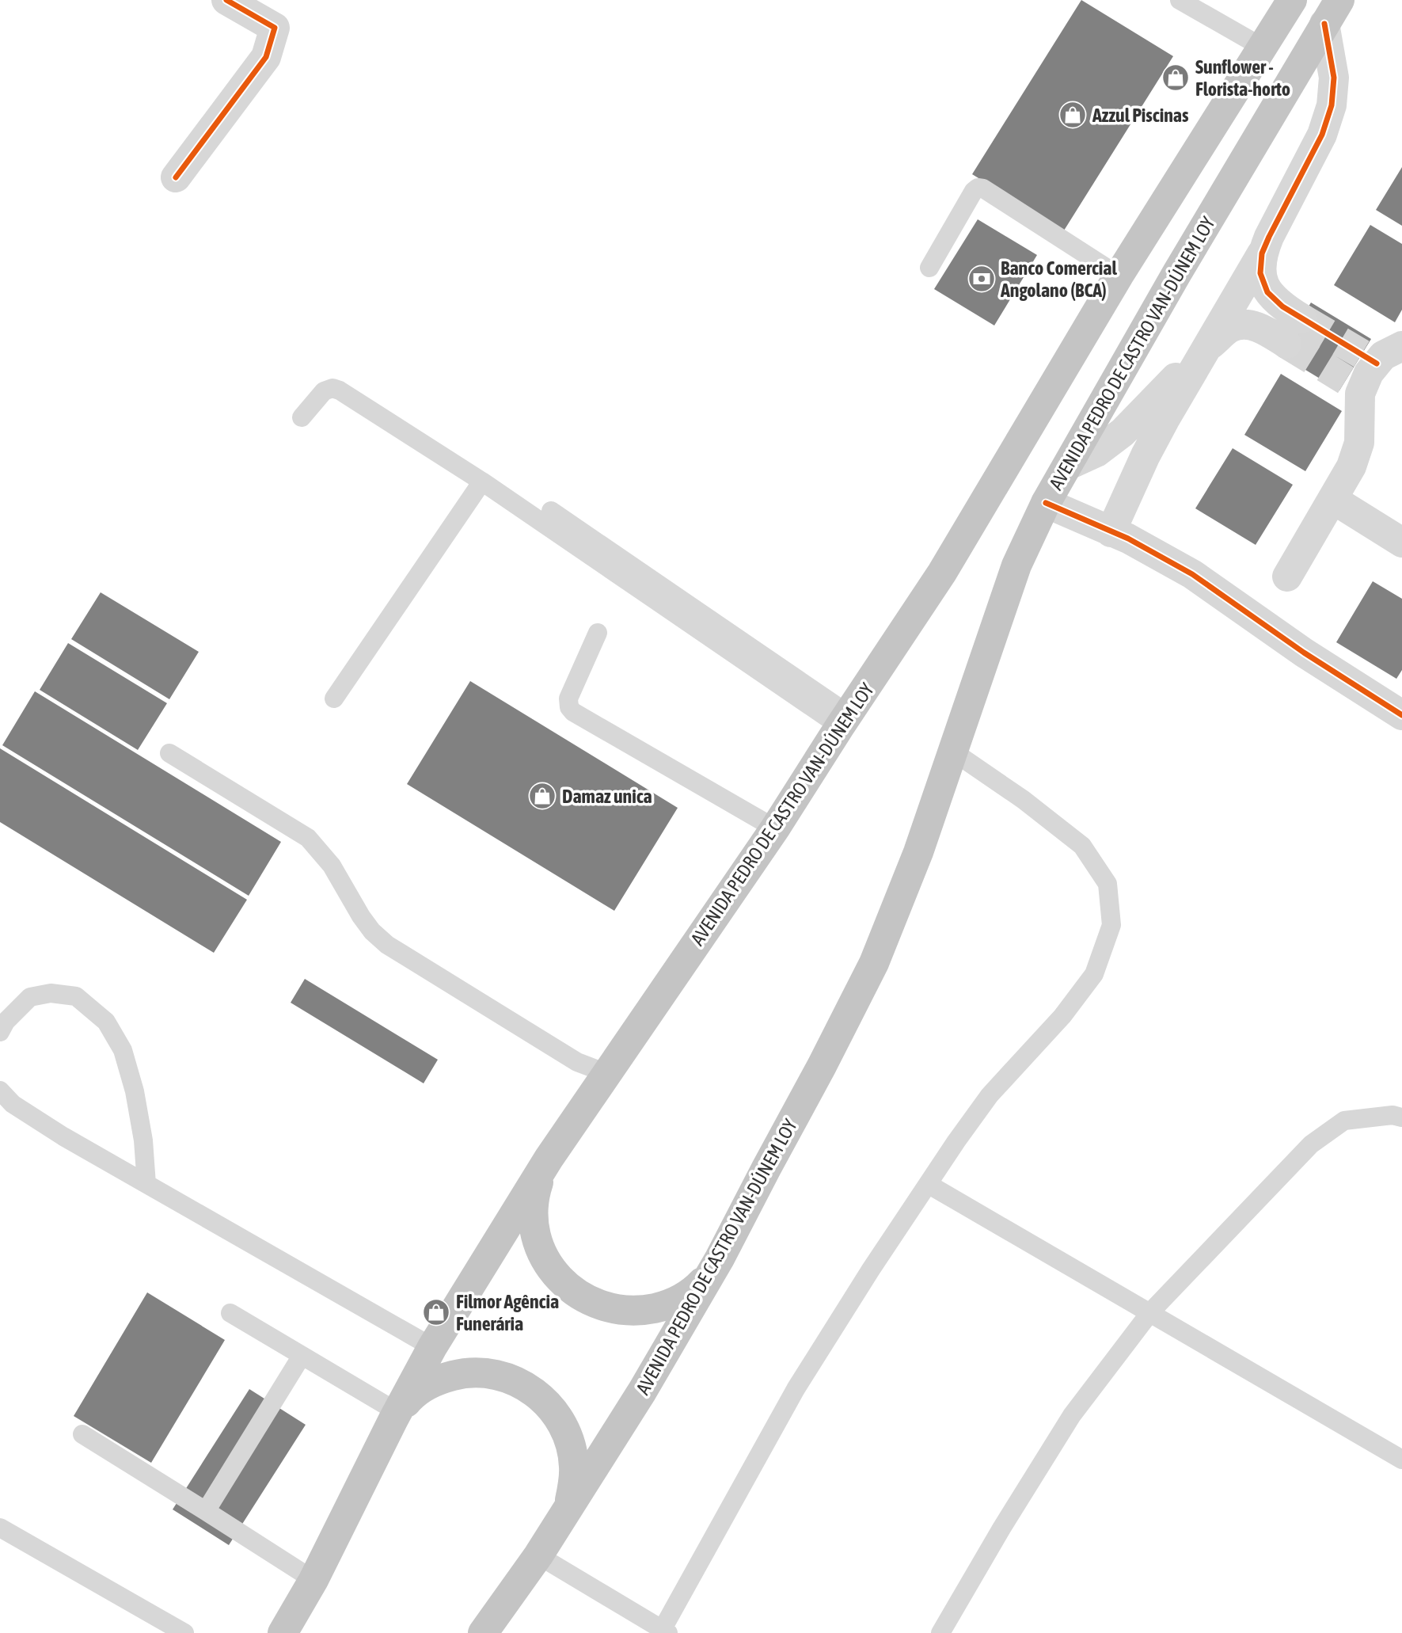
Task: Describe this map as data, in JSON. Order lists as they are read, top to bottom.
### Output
{
  "streets": {
    "highway": ["AVENIDA PEDRO DE CASTRO VAN-DÚNEM LOY"]
  },
  "places": {
    "shop": [
      "Sunflower - Florista-horto",
      "Azzul Piscinas",
      "Damaz unica",
      "Filmor Agência Funerária"
    ],
    "bank": ["Banco Comercial Angolano (BCA)"]
  }
}
